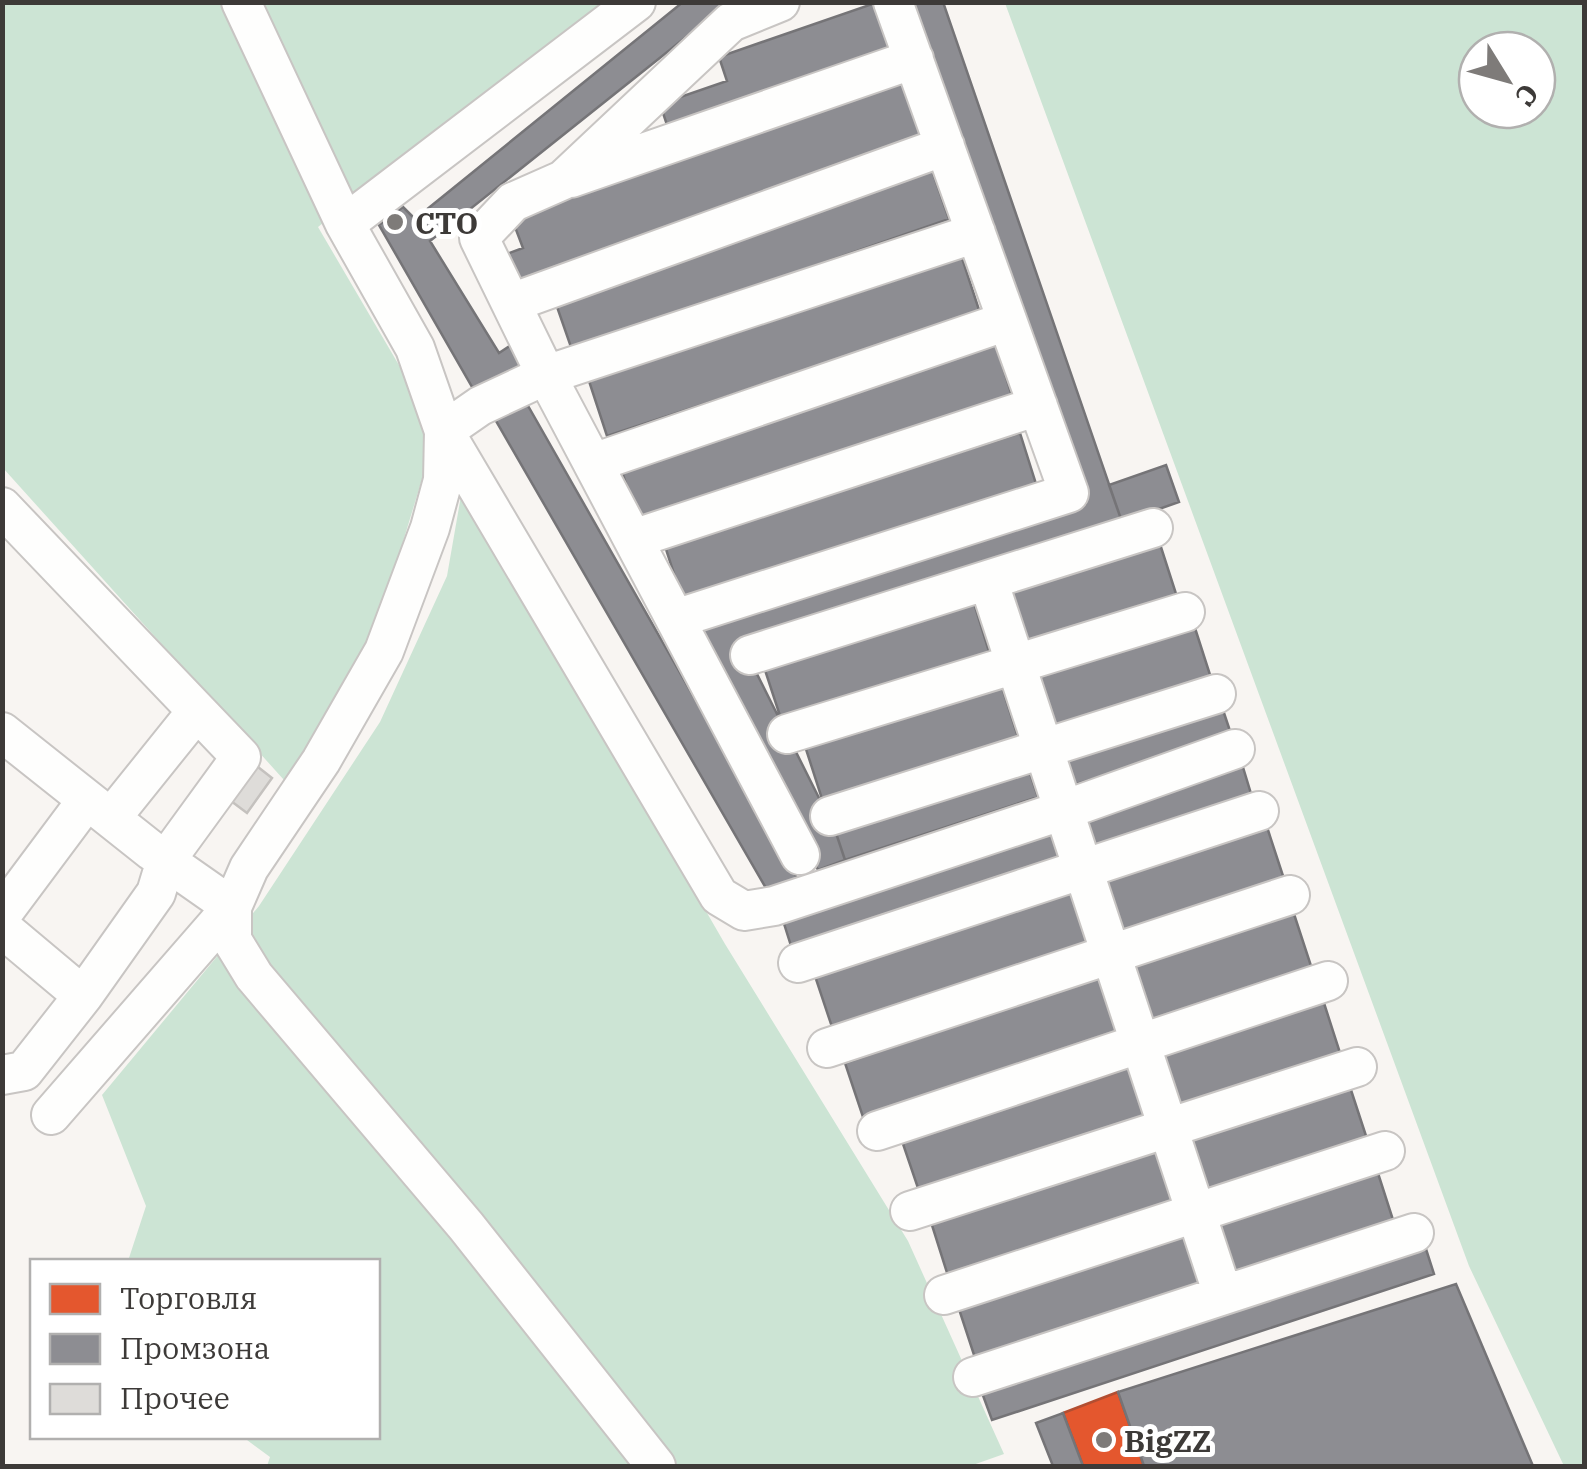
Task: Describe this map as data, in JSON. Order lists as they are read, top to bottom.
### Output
{
  "places": ["СТО", "BigZZ"],
  "legend": ["Торговля", "Промзона", "Прочее"],
  "north": "bottom right"
}
